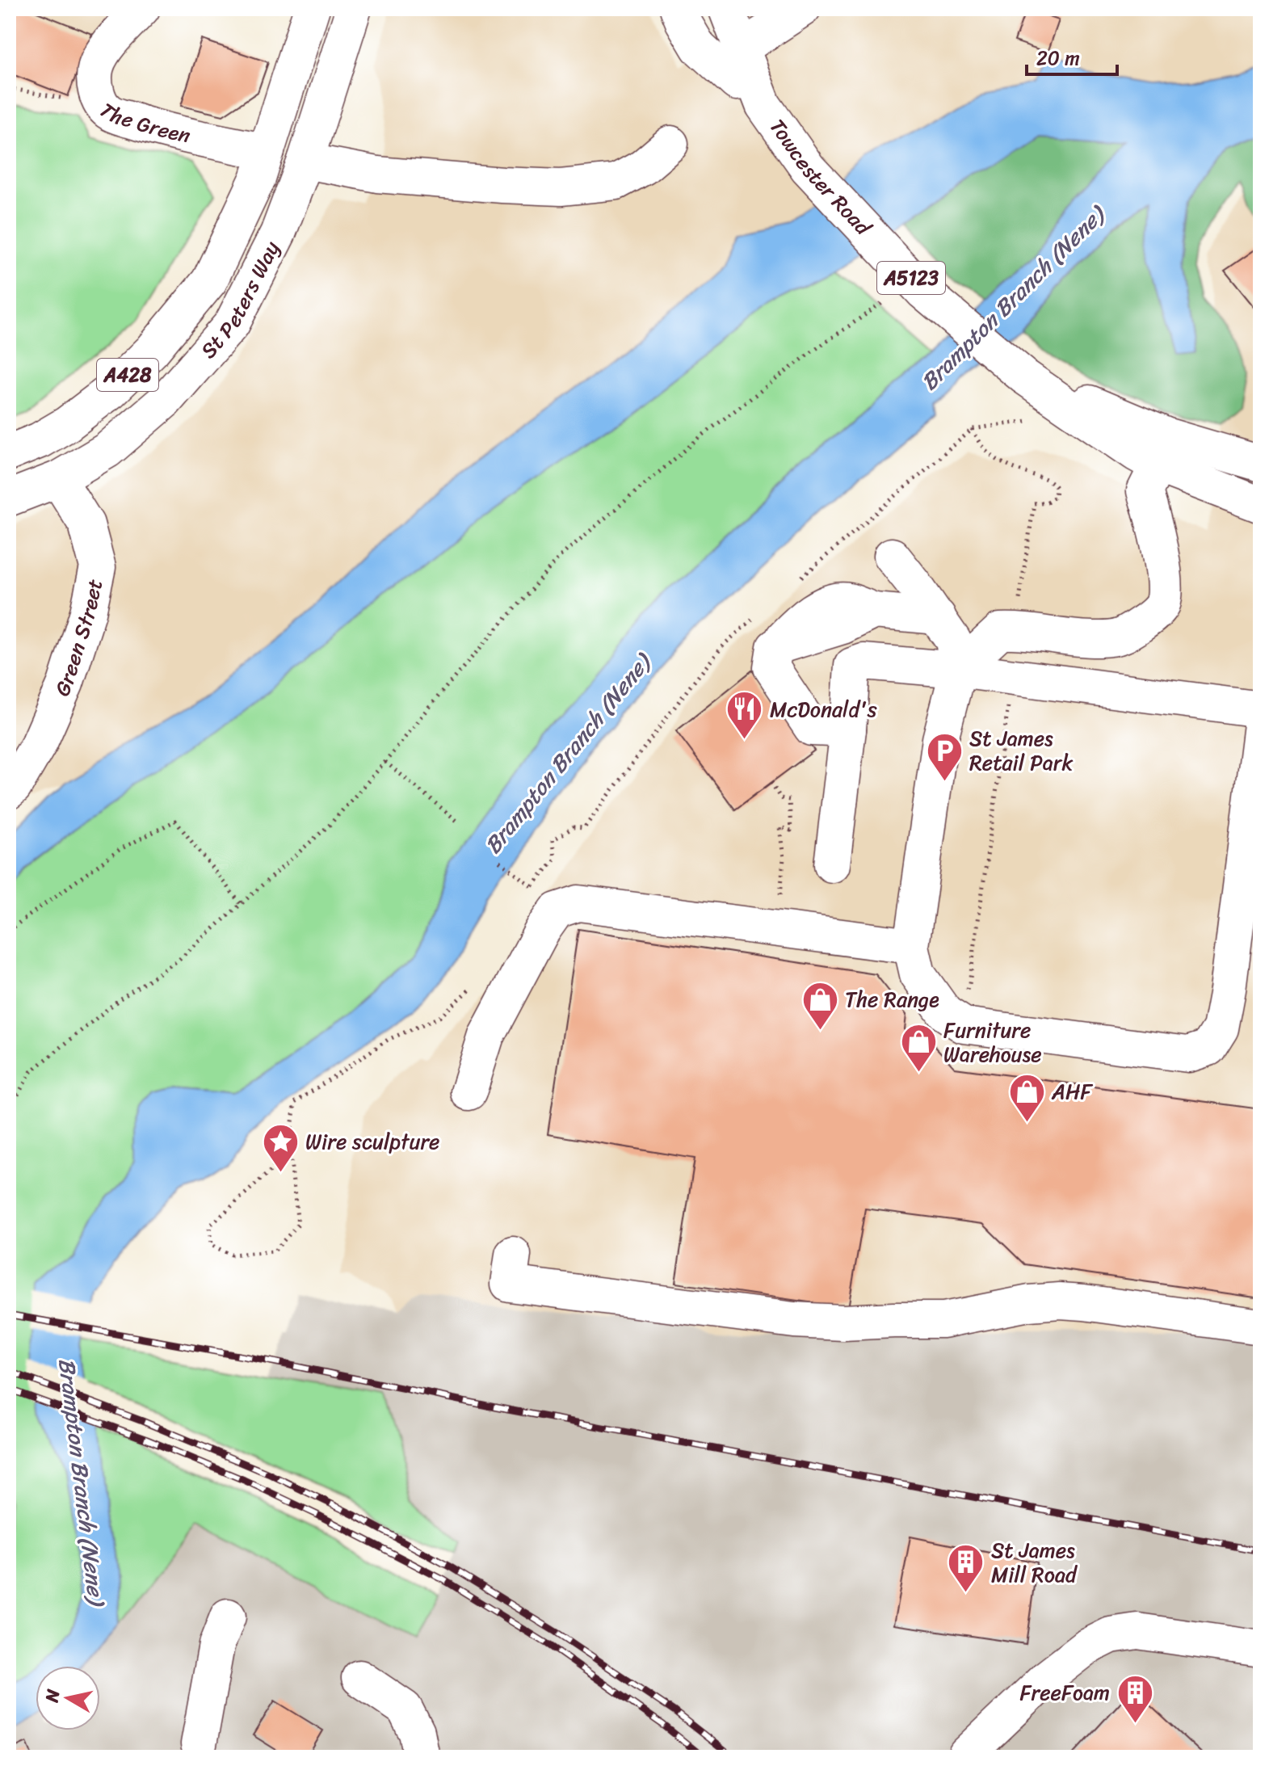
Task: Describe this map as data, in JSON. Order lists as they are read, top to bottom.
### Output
{
  "streets": {
    "main road": [
      "The Green",
      "Towcester Road",
      "A5123",
      "St Peters Way",
      "A428",
      "Green Street"
    ]
  },
  "crossings": [
    ["The Green", "St Peters Way"],
    ["St Peters Way", "Green Street"]
  ],
  "water": ["Brampton Branch (Nene)"],
  "places": {
    "restaurant": ["McDonald's"],
    "parking": ["St James Retail Park"],
    "shop": ["The Range", "Furniture Warehouse", "AHF"],
    "place": ["Wire sculpture"],
    "building": ["St James Mill Road", "FreeFoam"]
  },
  "scale_bar": "20 m",
  "north": "left"
}
